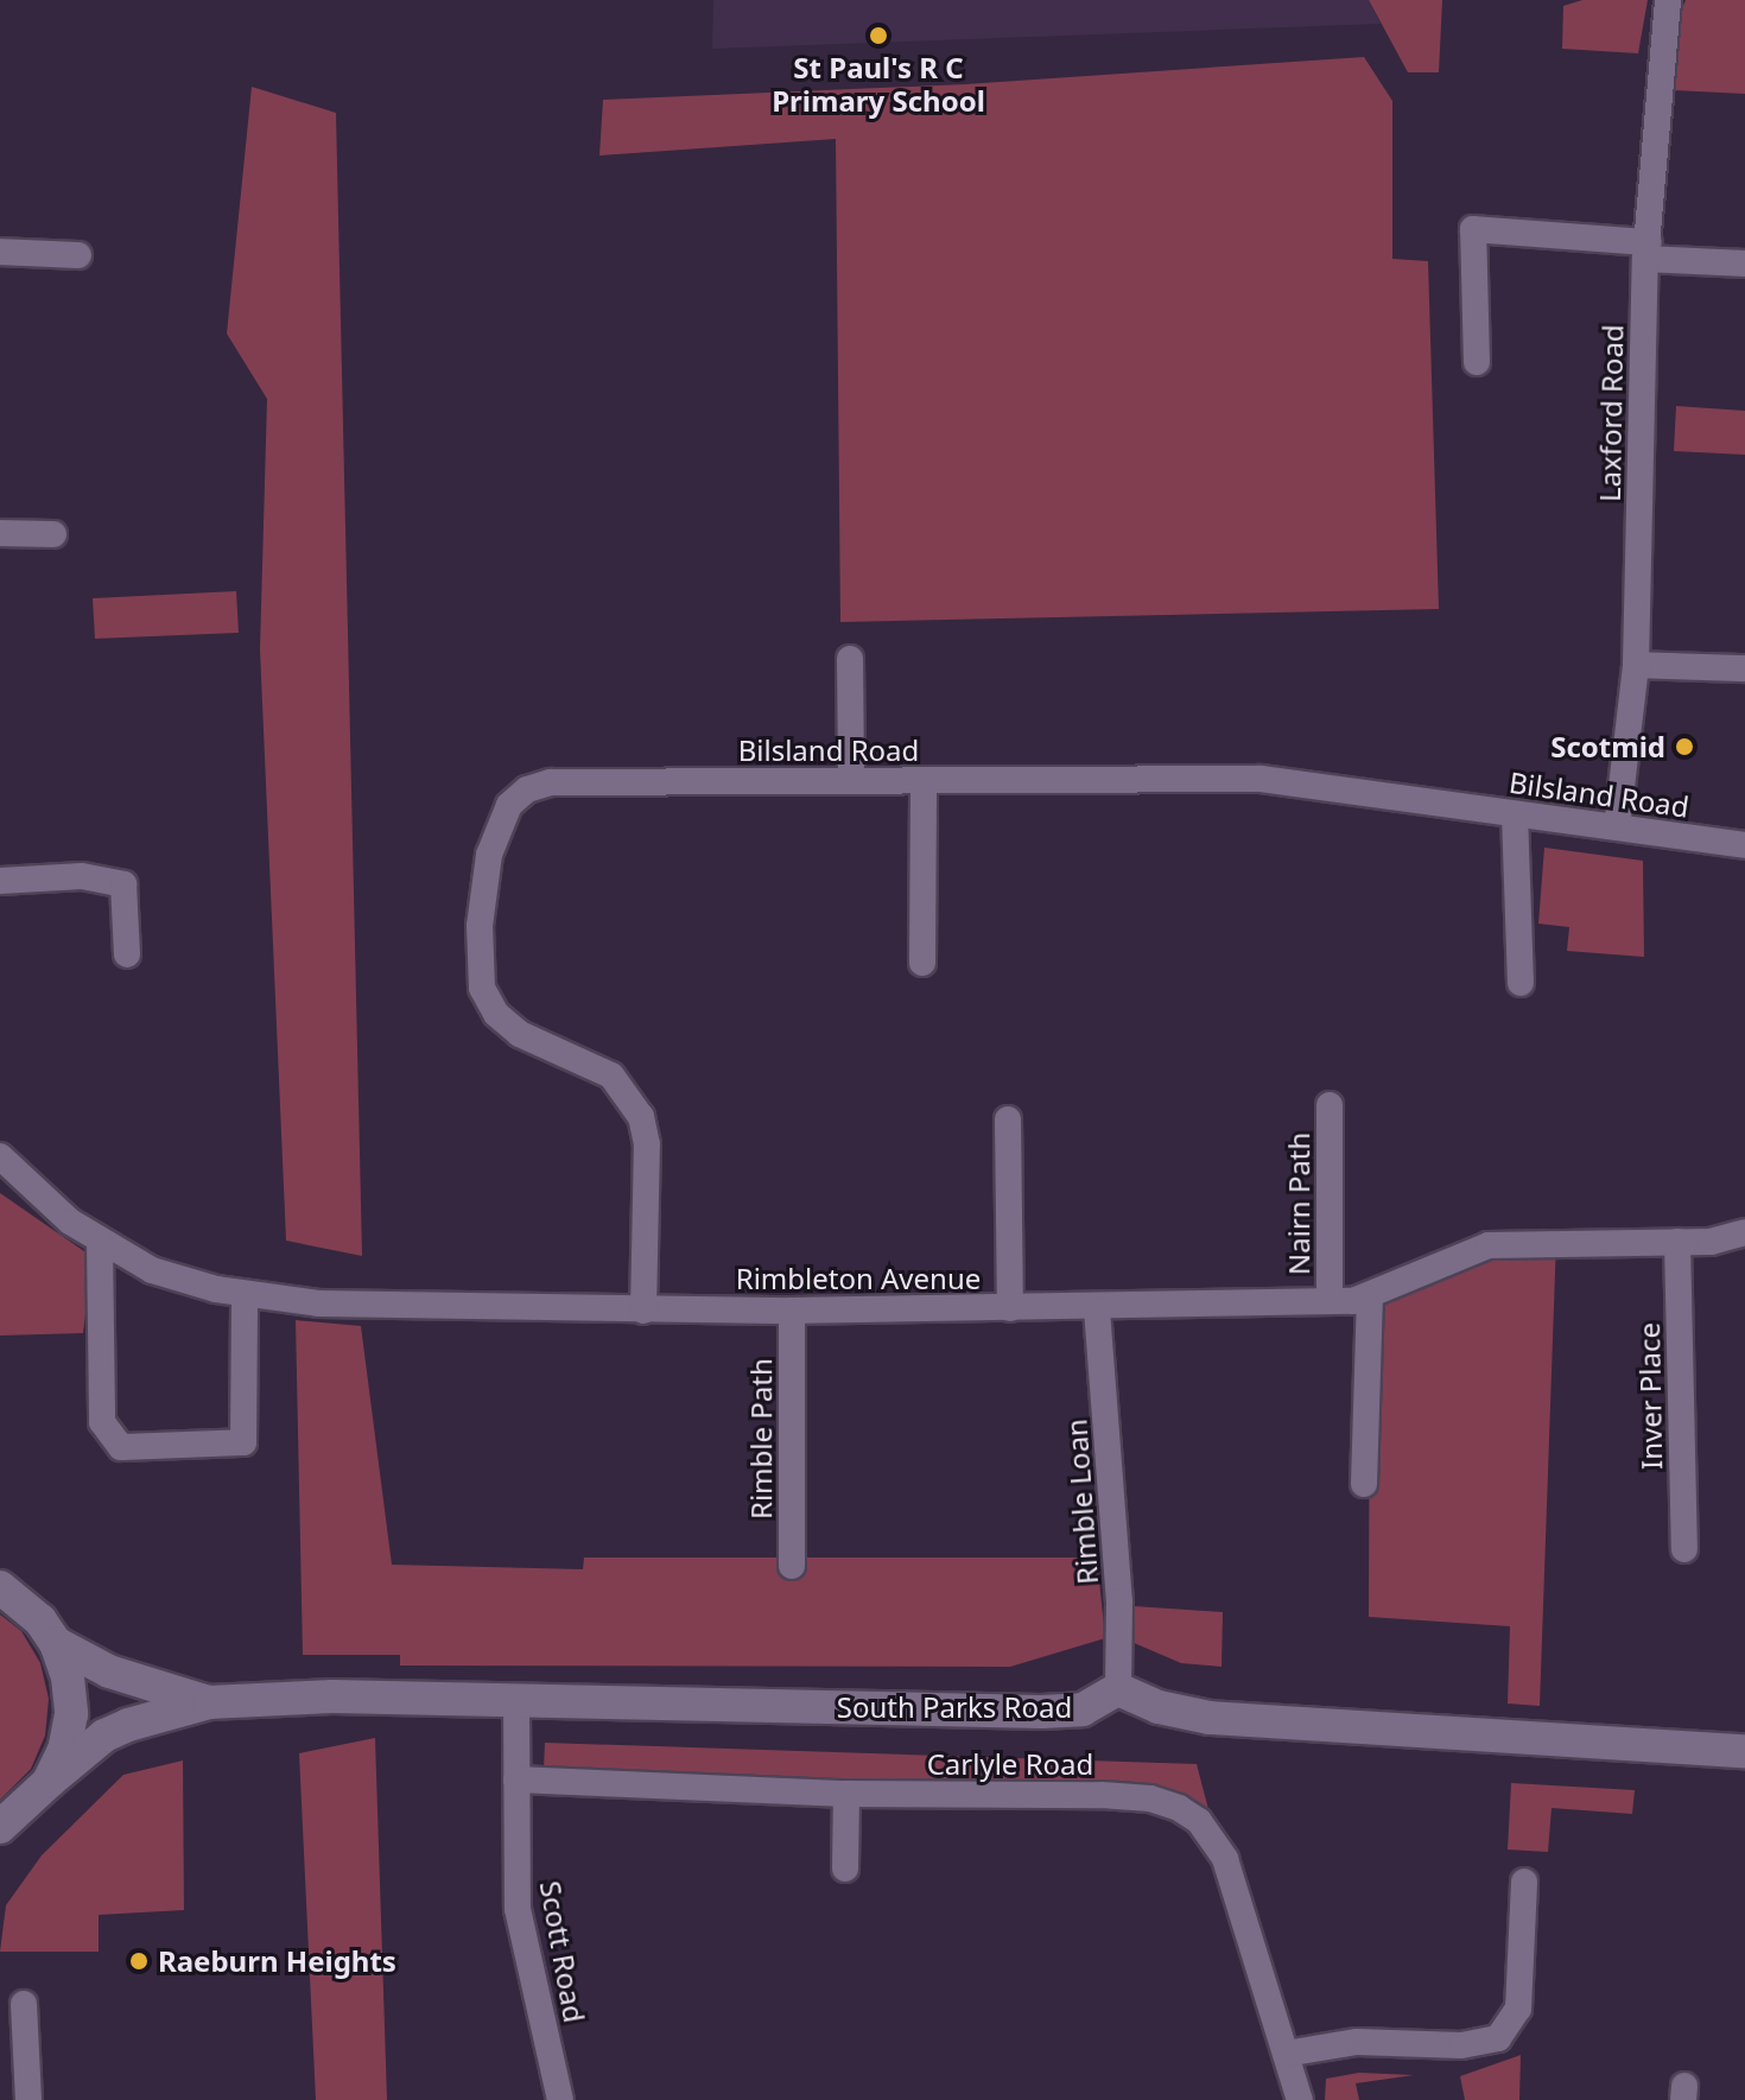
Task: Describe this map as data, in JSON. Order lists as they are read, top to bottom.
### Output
{
  "streets": {
    "street": [
      "Laxford Road",
      "Bilsland Road",
      "Nairn Path",
      "Rimbleton Avenue",
      "Inver Place",
      "Rimble Path",
      "Rimble Loan",
      "South Parks Road",
      "Carlyle Road",
      "Scott Road"
    ]
  },
  "crossings": [
    ["Laxford Road", "Bilsland Road"],
    ["Bilsland Road", "Rimbleton Avenue"],
    ["Nairn Path", "Rimbleton Avenue"],
    ["Rimbleton Avenue", "Inver Place"],
    ["Rimbleton Avenue", "Rimble Path"],
    ["Rimbleton Avenue", "Rimble Loan"],
    ["Rimble Loan", "South Parks Road"],
    ["South Parks Road", "Scott Road"],
    ["Carlyle Road", "Scott Road"]
  ],
  "places": ["St Paul's R C Primary School", "Scotmid", "Raeburn Heights"]
}
